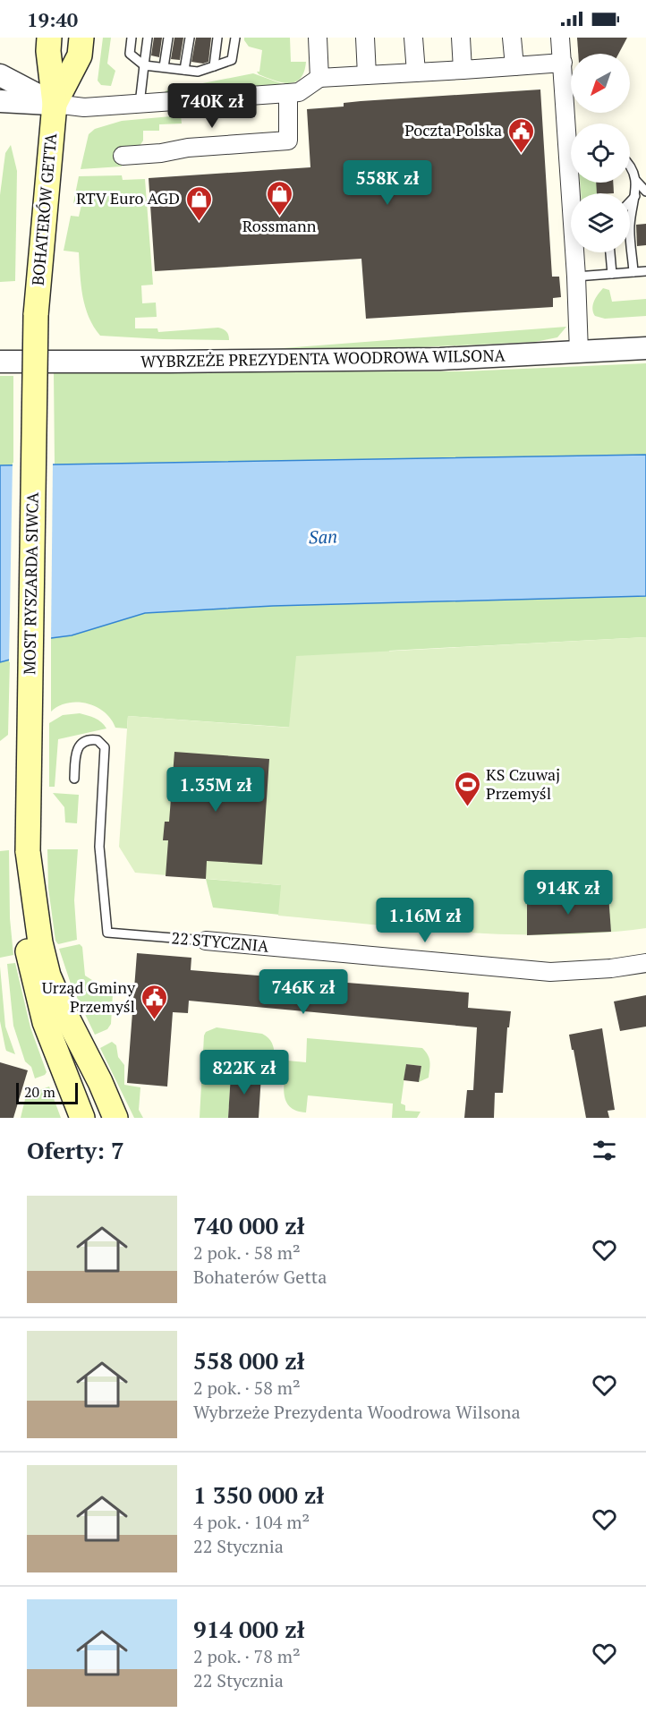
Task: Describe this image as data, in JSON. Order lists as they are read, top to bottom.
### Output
{
  "streets": {
    "main road": ["BOHATERÓW GETTA", "MOST RYSZARDA SIWCA"],
    "street": ["WYBRZEŻE PREZYDENTA WOODROWA WILSONA", "22 STYCZNIA"]
  },
  "crossings": [
    ["BOHATERÓW GETTA", "MOST RYSZARDA SIWCA"]
  ],
  "water": ["San"],
  "places": {
    "public building": ["Poczta Polska", "Urząd Gminy Przemyśl"],
    "shop": ["Rossmann", "RTV Euro AGD"],
    "sports": ["KS Czuwaj Przemyśl"]
  },
  "scale_bar": "20 m",
  "north": "bottom left",
  "page": {
    "status": "19:40",
    "price": [
      "740K zł",
      "558K zł",
      "1.35M zł",
      "914K zł",
      "1.16M zł",
      "746K zł",
      "822K zł"
    ],
    "scale": "20 m",
    "heading": "Oferty: 7",
    "list": [
      {
        "name": "740 000 zł",
        "note": "2 pok. · 58 m² · Bohaterów Getta"
      },
      {
        "name": "558 000 zł",
        "note": "2 pok. · 58 m² · Wybrzeże Prezydenta Woodrowa Wilsona"
      },
      {
        "name": "1 350 000 zł",
        "note": "4 pok. · 104 m² · 22 Stycznia"
      },
      {
        "name": "914 000 zł",
        "note": "2 pok. · 78 m² · 22 Stycznia"
      }
    ]
  }
}
